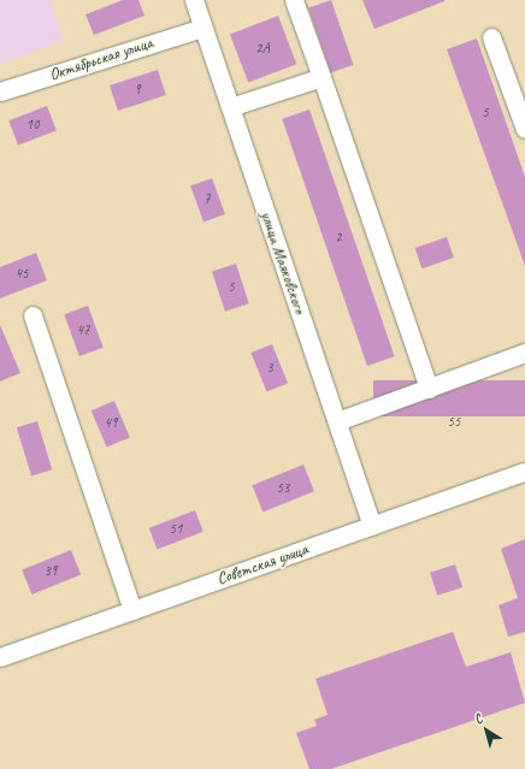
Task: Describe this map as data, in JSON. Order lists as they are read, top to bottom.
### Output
{
  "streets": {
    "street": ["Октябрьская улица", "улица Маяковского", "Советская улица"]
  },
  "crossings": [
    ["Октябрьская улица", "улица Маяковского"],
    ["улица Маяковского", "Советская улица"]
  ],
  "house_numbers": [
    "2А",
    "9",
    "5",
    "10",
    "7",
    "2",
    "45",
    "5",
    "47",
    "3",
    "55",
    "49",
    "53",
    "51",
    "39"
  ],
  "north": "top left"
}
